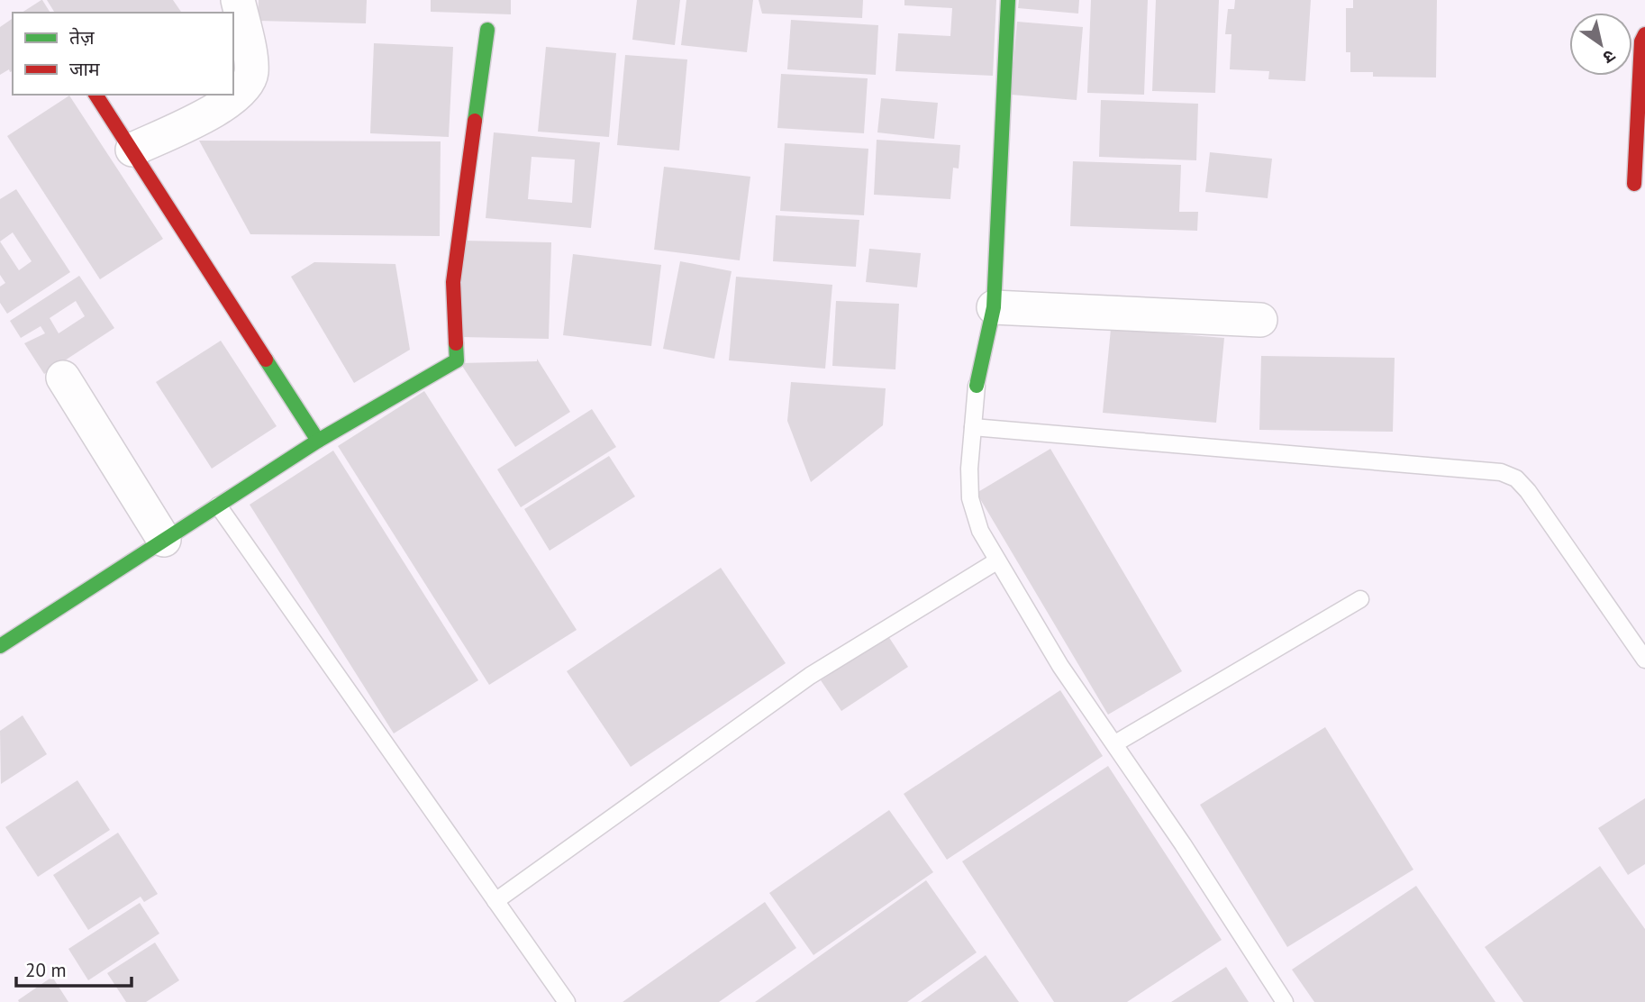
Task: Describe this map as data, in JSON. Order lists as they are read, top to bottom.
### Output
{
  "legend": ["तेज़", "जाम"],
  "scale_bar": "20 m",
  "north": "bottom right"
}
